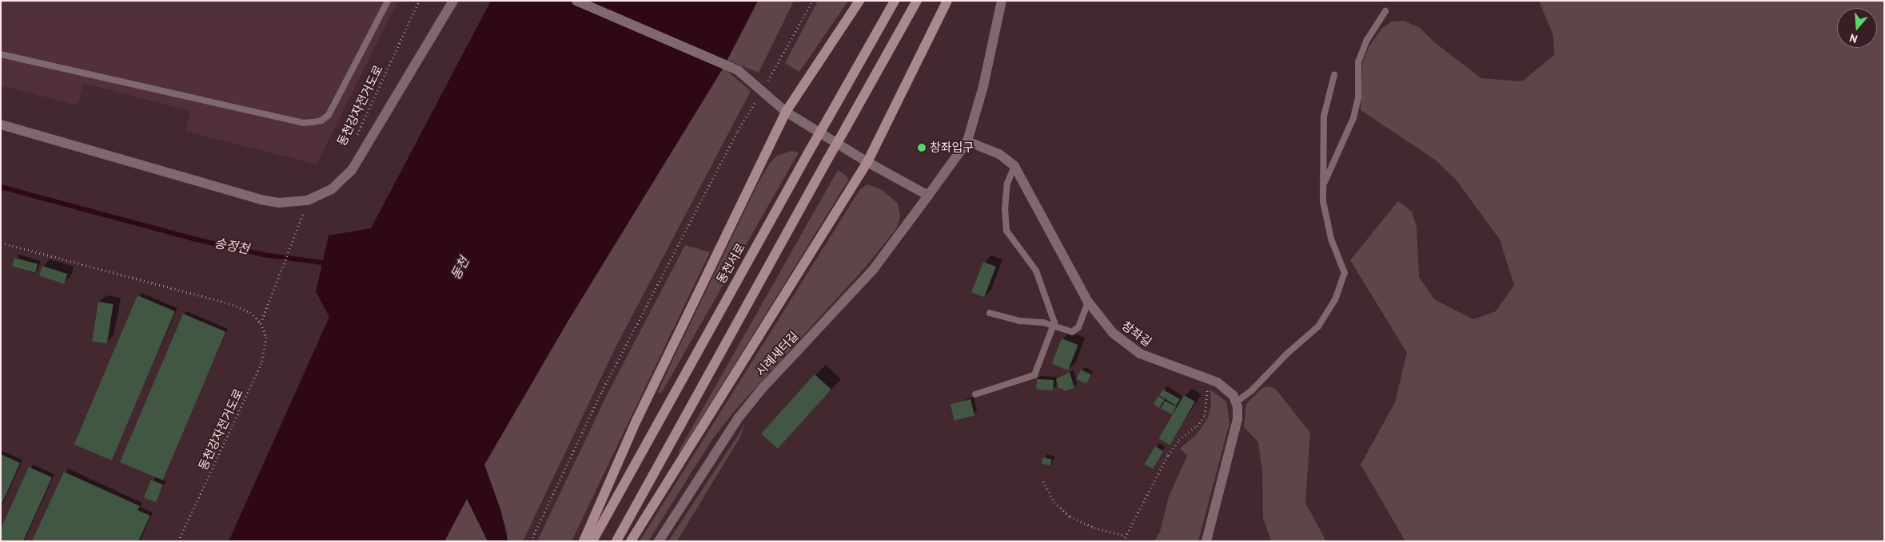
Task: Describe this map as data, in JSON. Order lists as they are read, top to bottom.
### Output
{
  "streets": {
    "main road": ["동천서로"],
    "street": ["창좌길", "시례새터길"],
    "path": ["동천강자전거도로"]
  },
  "crossings": [
    ["창좌길", "시례새터길"]
  ],
  "water": ["송정천", "동천"],
  "places": ["창좌입구"],
  "north": "bottom"
}
